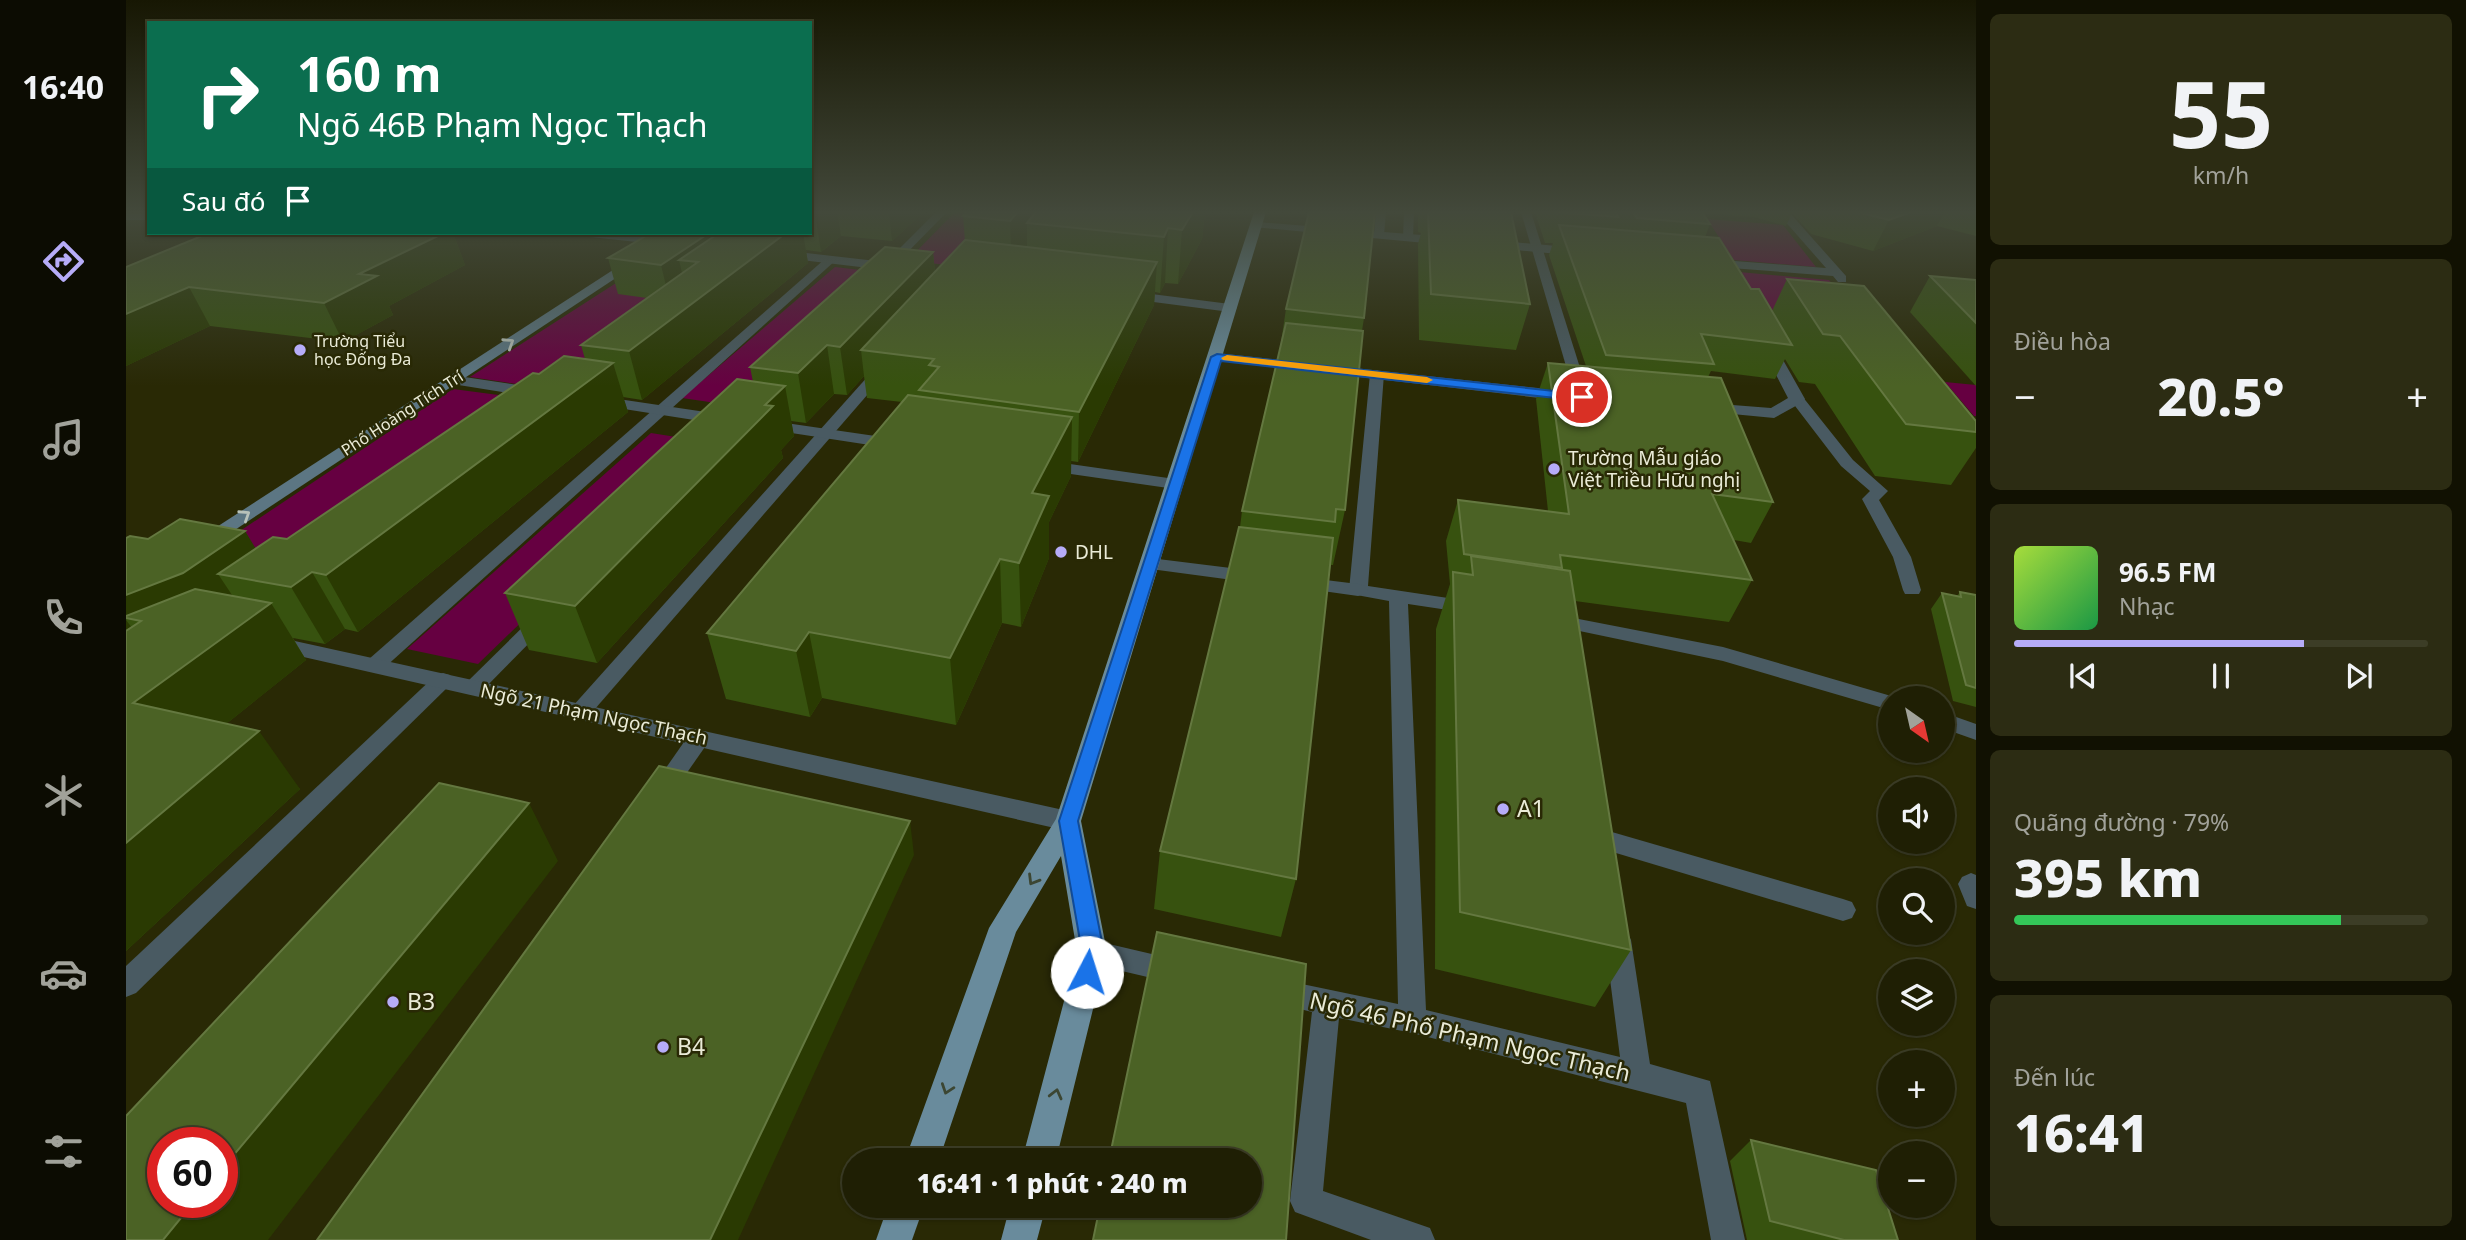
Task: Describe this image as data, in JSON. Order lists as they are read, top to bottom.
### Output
{
  "streets": {
    "street": ["Phố Hoàng Tích Trí", "Ngõ 21 Phạm Ngọc Thạch"],
    "lane": ["Ngõ 46 Phố Phạm Ngọc Thạch"]
  },
  "one_way": ["Phố Hoàng Tích Trí"],
  "places": [
    "Trường Tiểu học Đống Đa",
    "Trường Mẫu giáo Việt Triều Hữu nghị",
    "DHL",
    "A1",
    "B3",
    "B4"
  ],
  "north": "bottom right",
  "page": {
    "tabs": "16:40",
    "tile": [
      ["55", "km/h"],
      "Điều hòa",
      ["Quãng đường · 79%", "395 km"],
      ["Đến lúc", "16:41"]
    ],
    "turn": ["160 m", "Ngõ 46B Phạm Ngọc Thạch"],
    "then": "Sau đó",
    "heat": ["−", "20.5°", "+"],
    "song": ["96.5 FM", "Nhạc"],
    "map_buttons": ["+", "−"],
    "limit": "60",
    "trip": "16:41 · 1 phút · 240 m"
  }
}
